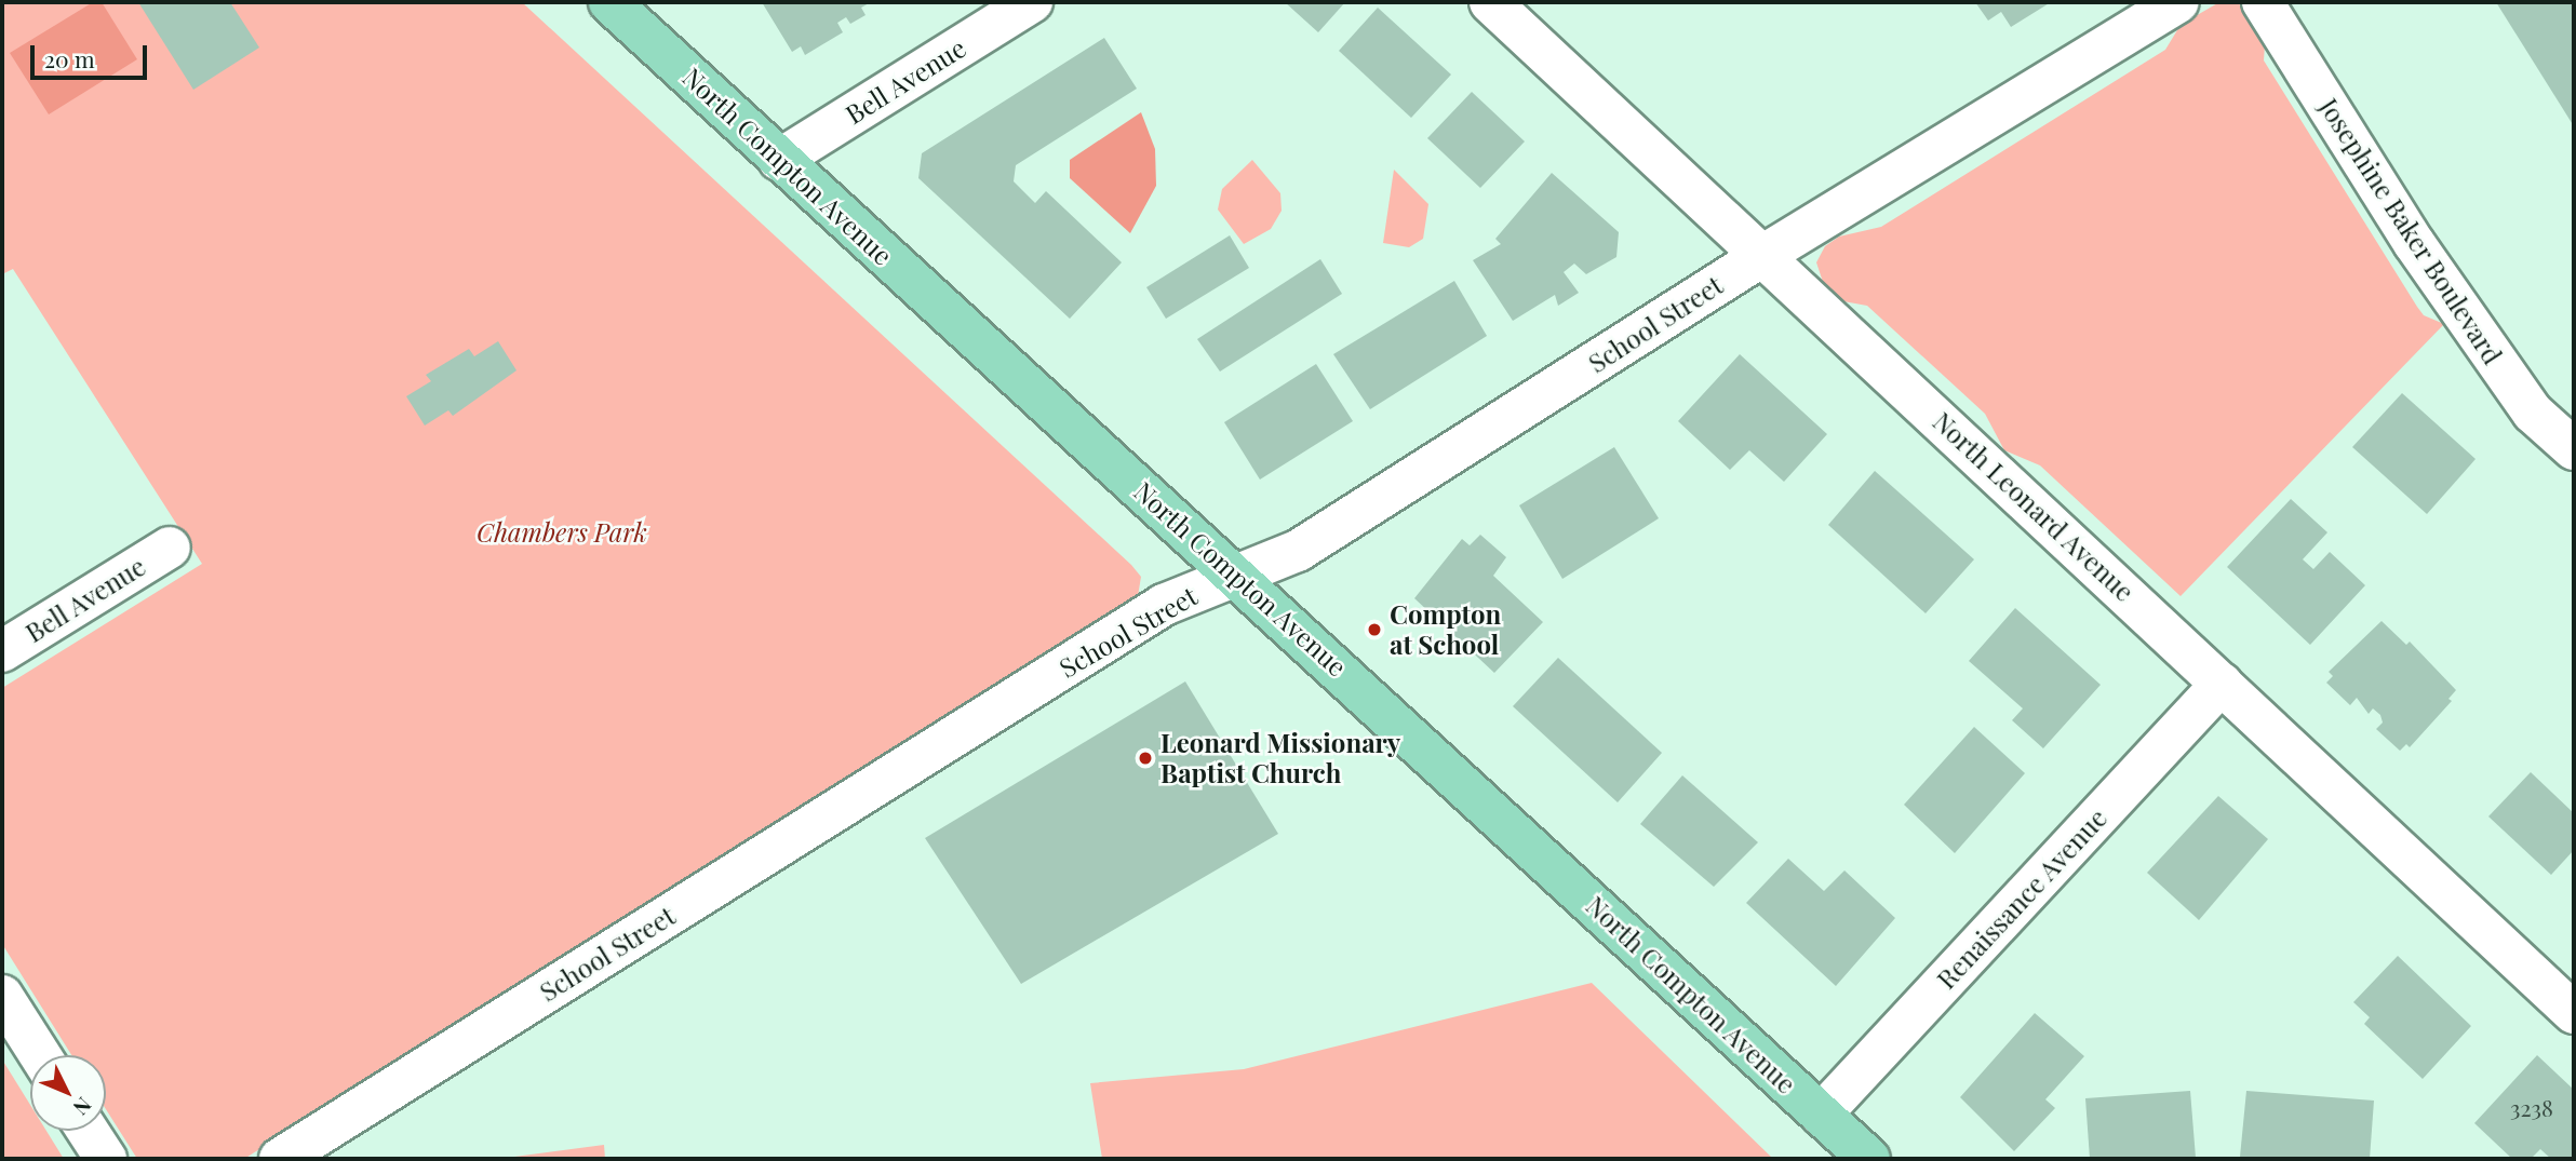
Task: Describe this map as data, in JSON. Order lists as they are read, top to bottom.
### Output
{
  "streets": {
    "main road": ["North Compton Avenue"],
    "street": [
      "Bell Avenue",
      "Josephine Baker Boulevard",
      "School Street",
      "North Leonard Avenue",
      "Renaissance Avenue"
    ]
  },
  "crossings": [
    ["Bell Avenue", "North Compton Avenue"],
    ["North Compton Avenue", "School Street"],
    ["North Compton Avenue", "Renaissance Avenue"],
    ["School Street", "North Leonard Avenue"],
    ["North Leonard Avenue", "Renaissance Avenue"]
  ],
  "parks": ["Chambers Park"],
  "places": ["Compton at School", "Leonard Missionary Baptist Church"],
  "house_numbers": ["3238"],
  "scale_bar": "20 m",
  "north": "bottom right"
}
